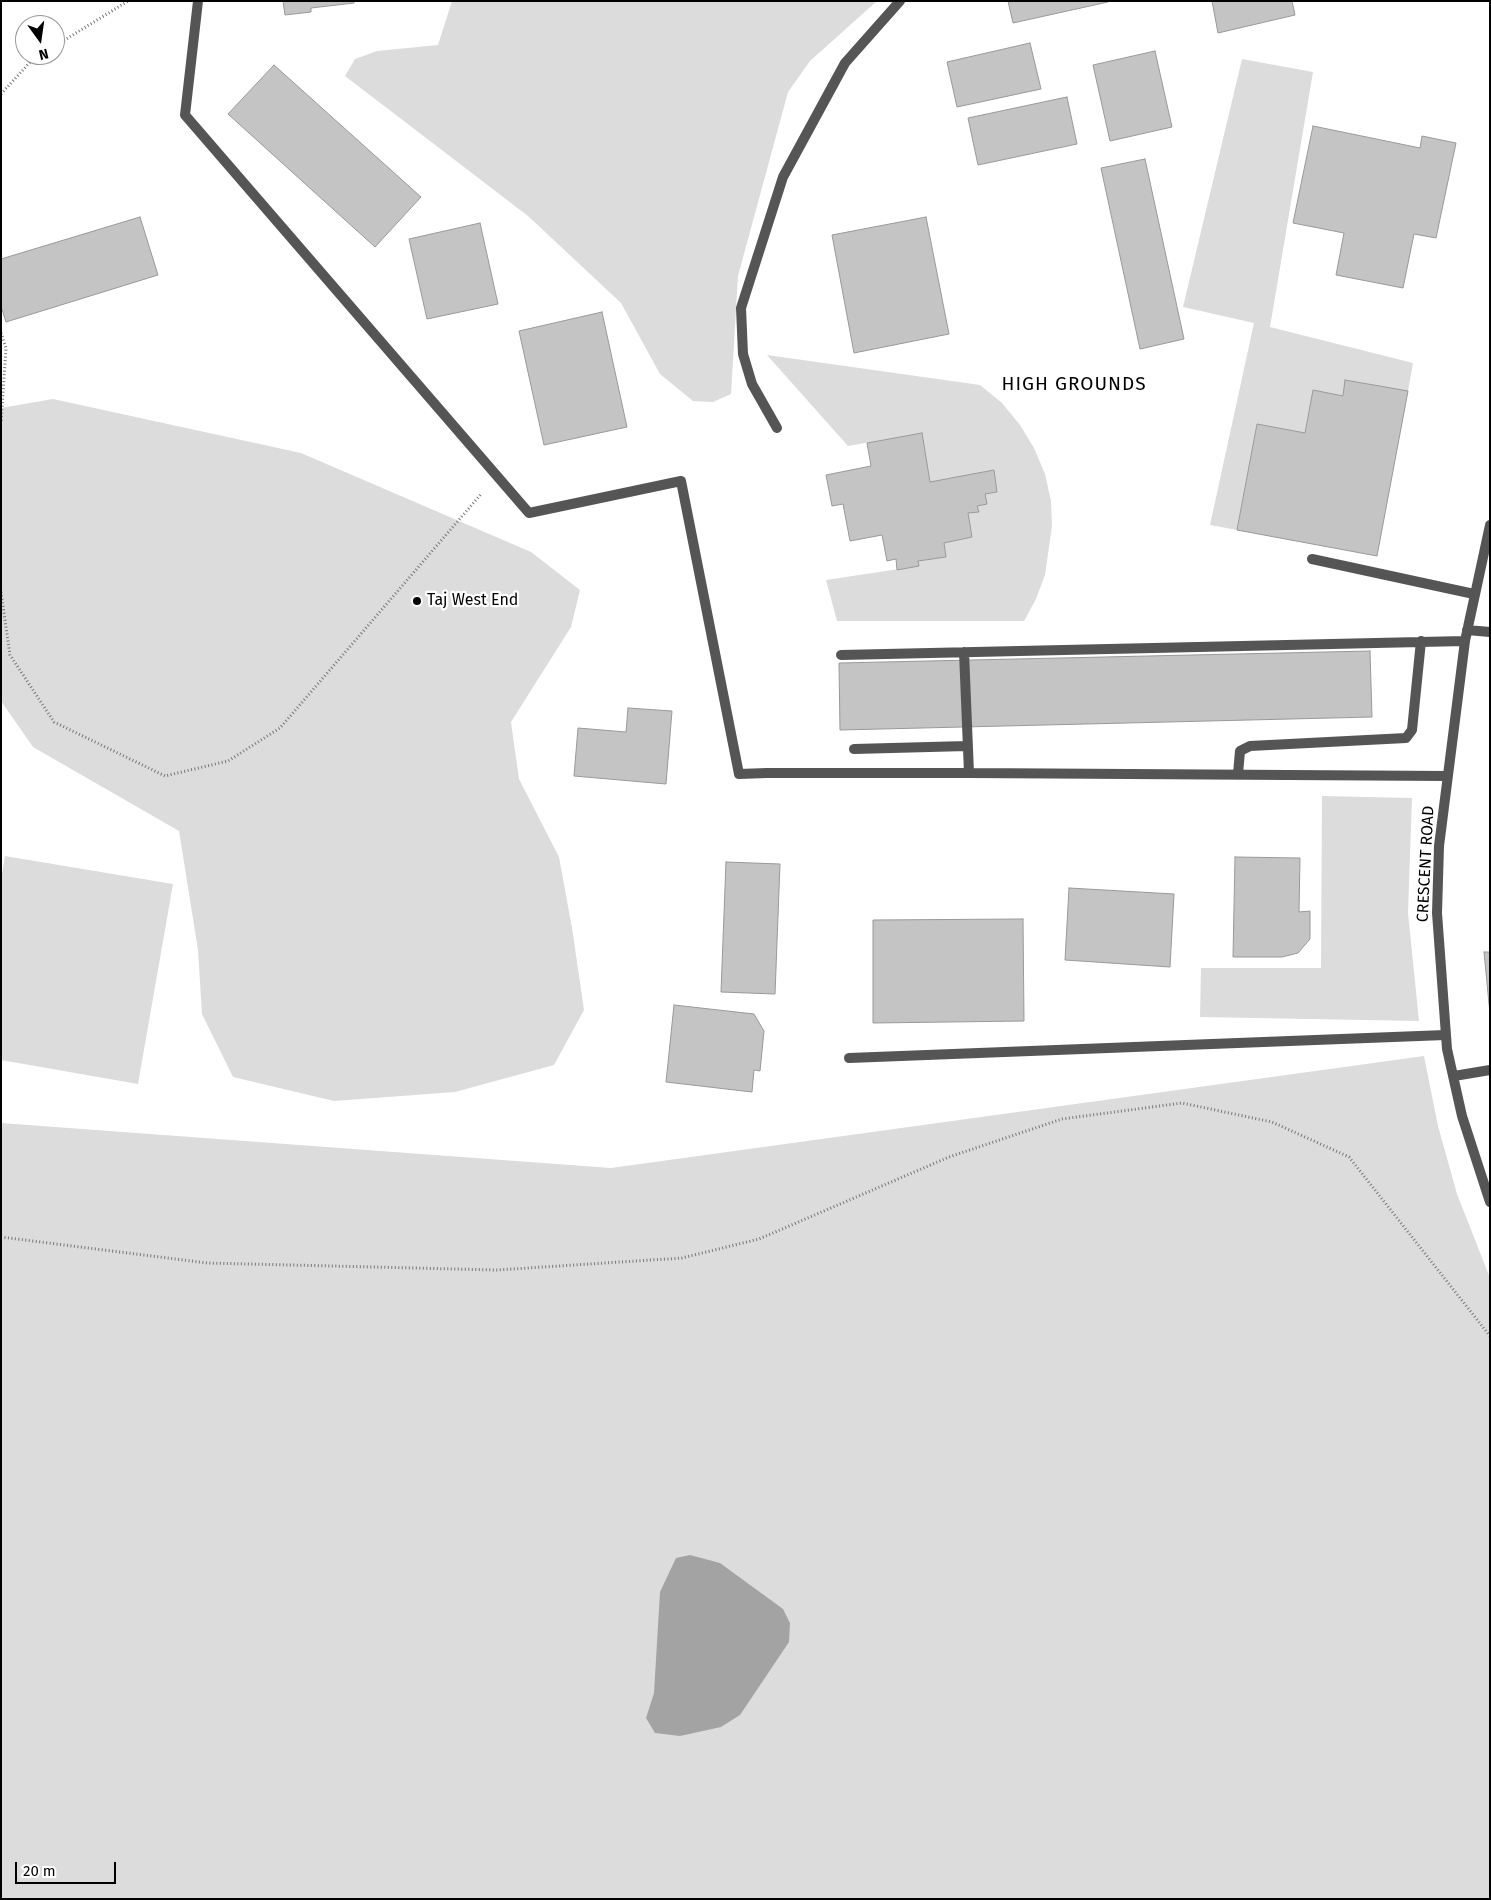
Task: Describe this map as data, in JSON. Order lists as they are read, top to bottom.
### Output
{
  "streets": {
    "street": ["CRESCENT ROAD"]
  },
  "districts": ["HIGH GROUNDS"],
  "places": ["Taj West End"],
  "scale_bar": "20 m",
  "north": "bottom"
}
